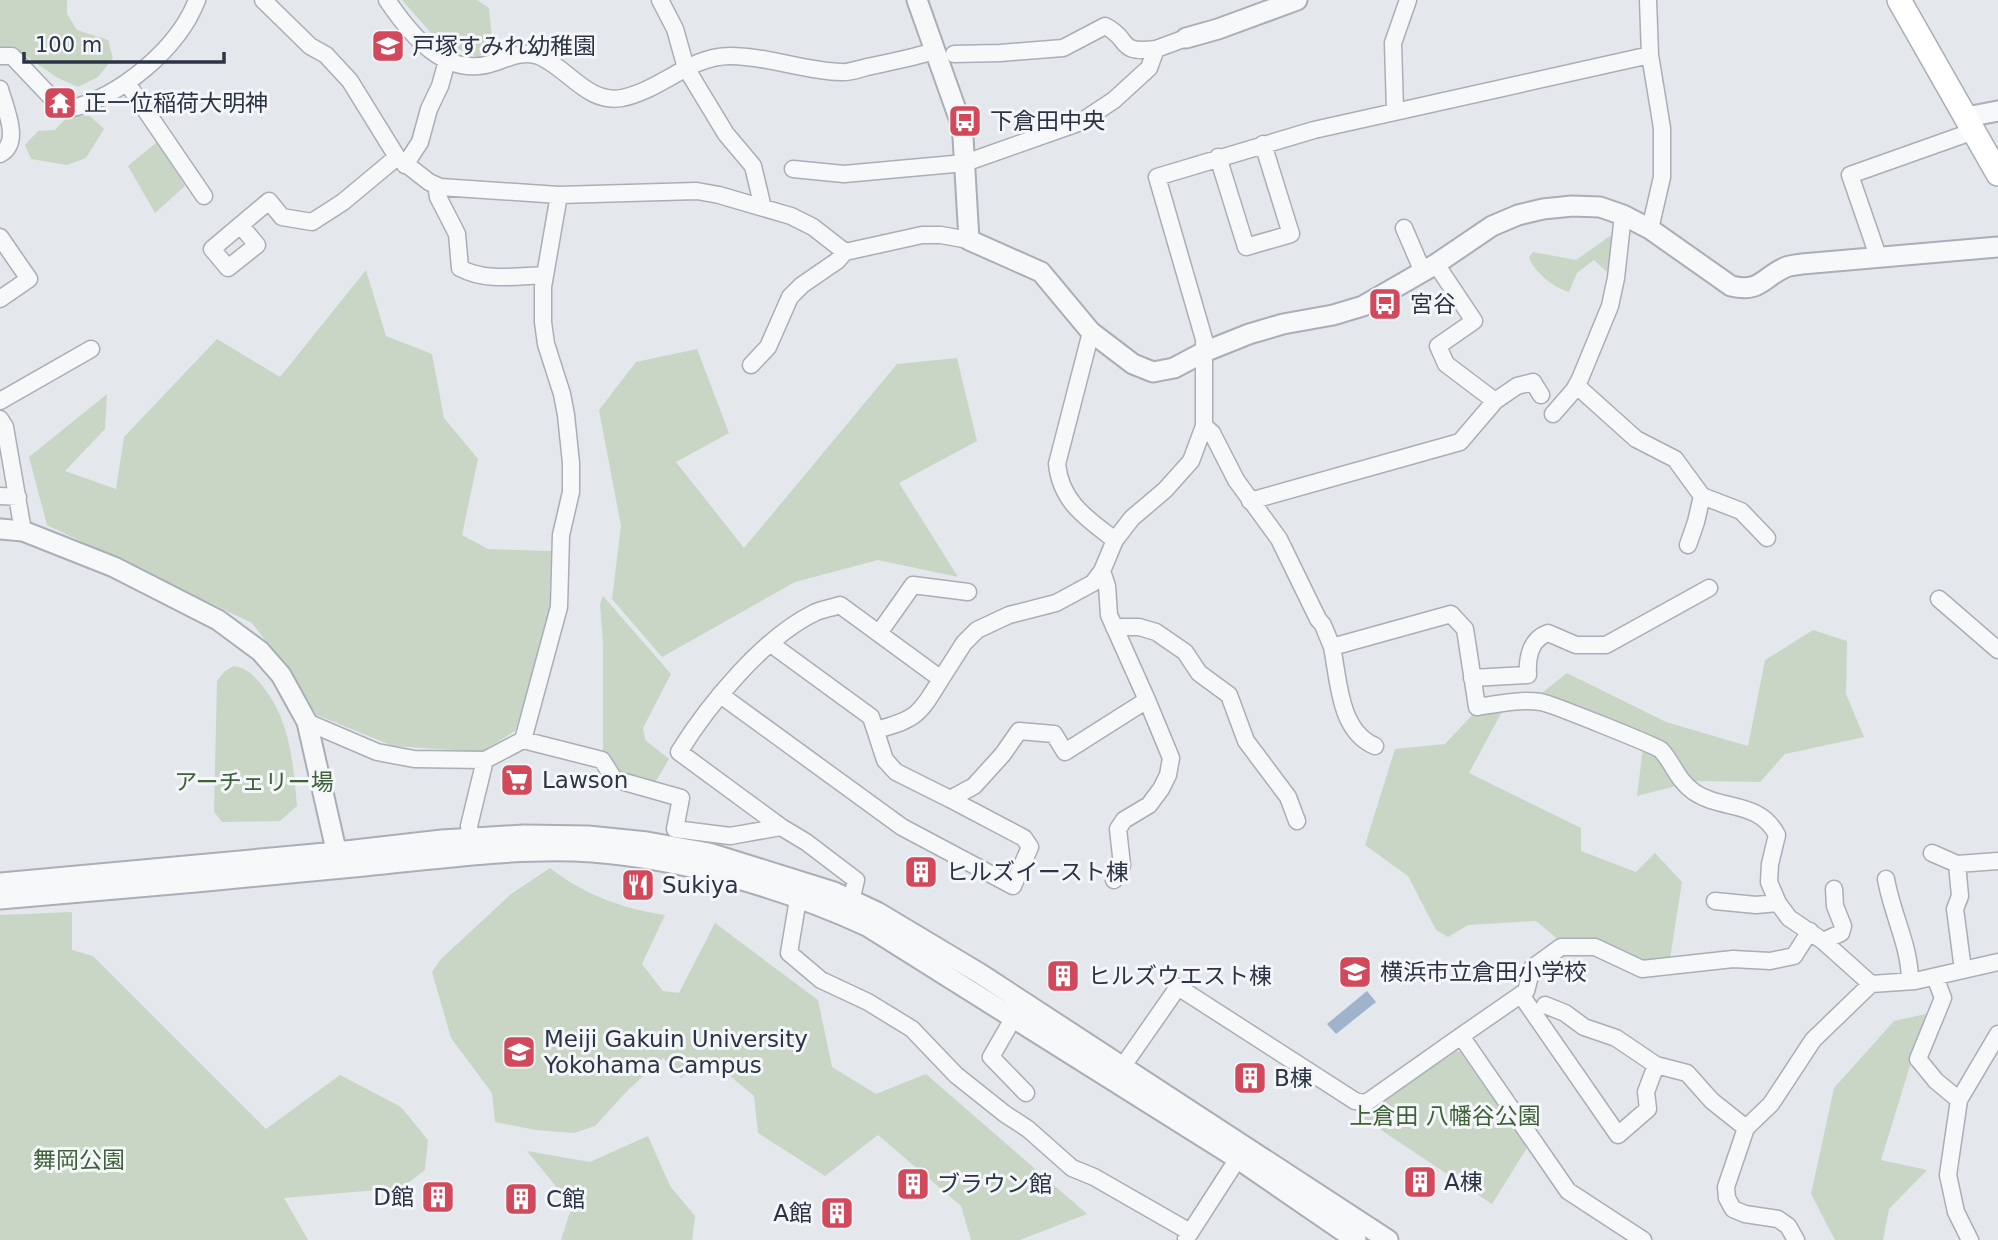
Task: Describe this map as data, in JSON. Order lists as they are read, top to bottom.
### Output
{
  "parks": ["アーチェリー場", "上倉田 八幡谷公園", "舞岡公園"],
  "places": {
    "school or university": ["戸塚すみれ幼稚園", "横浜市立倉田小学校", "Meiji Gakuin University Yokohama Campus"],
    "temple": ["正一位稲荷大明神"],
    "bus stop": ["下倉田中央", "宮谷"],
    "supermarket": ["Lawson"],
    "building": [
      "ヒルズイースト棟",
      "ヒルズウエスト棟",
      "B棟",
      "A棟",
      "ブラウン館",
      "D館",
      "C館",
      "A館"
    ],
    "restaurant": ["Sukiya"]
  },
  "scale_bar": "100 m"
}
